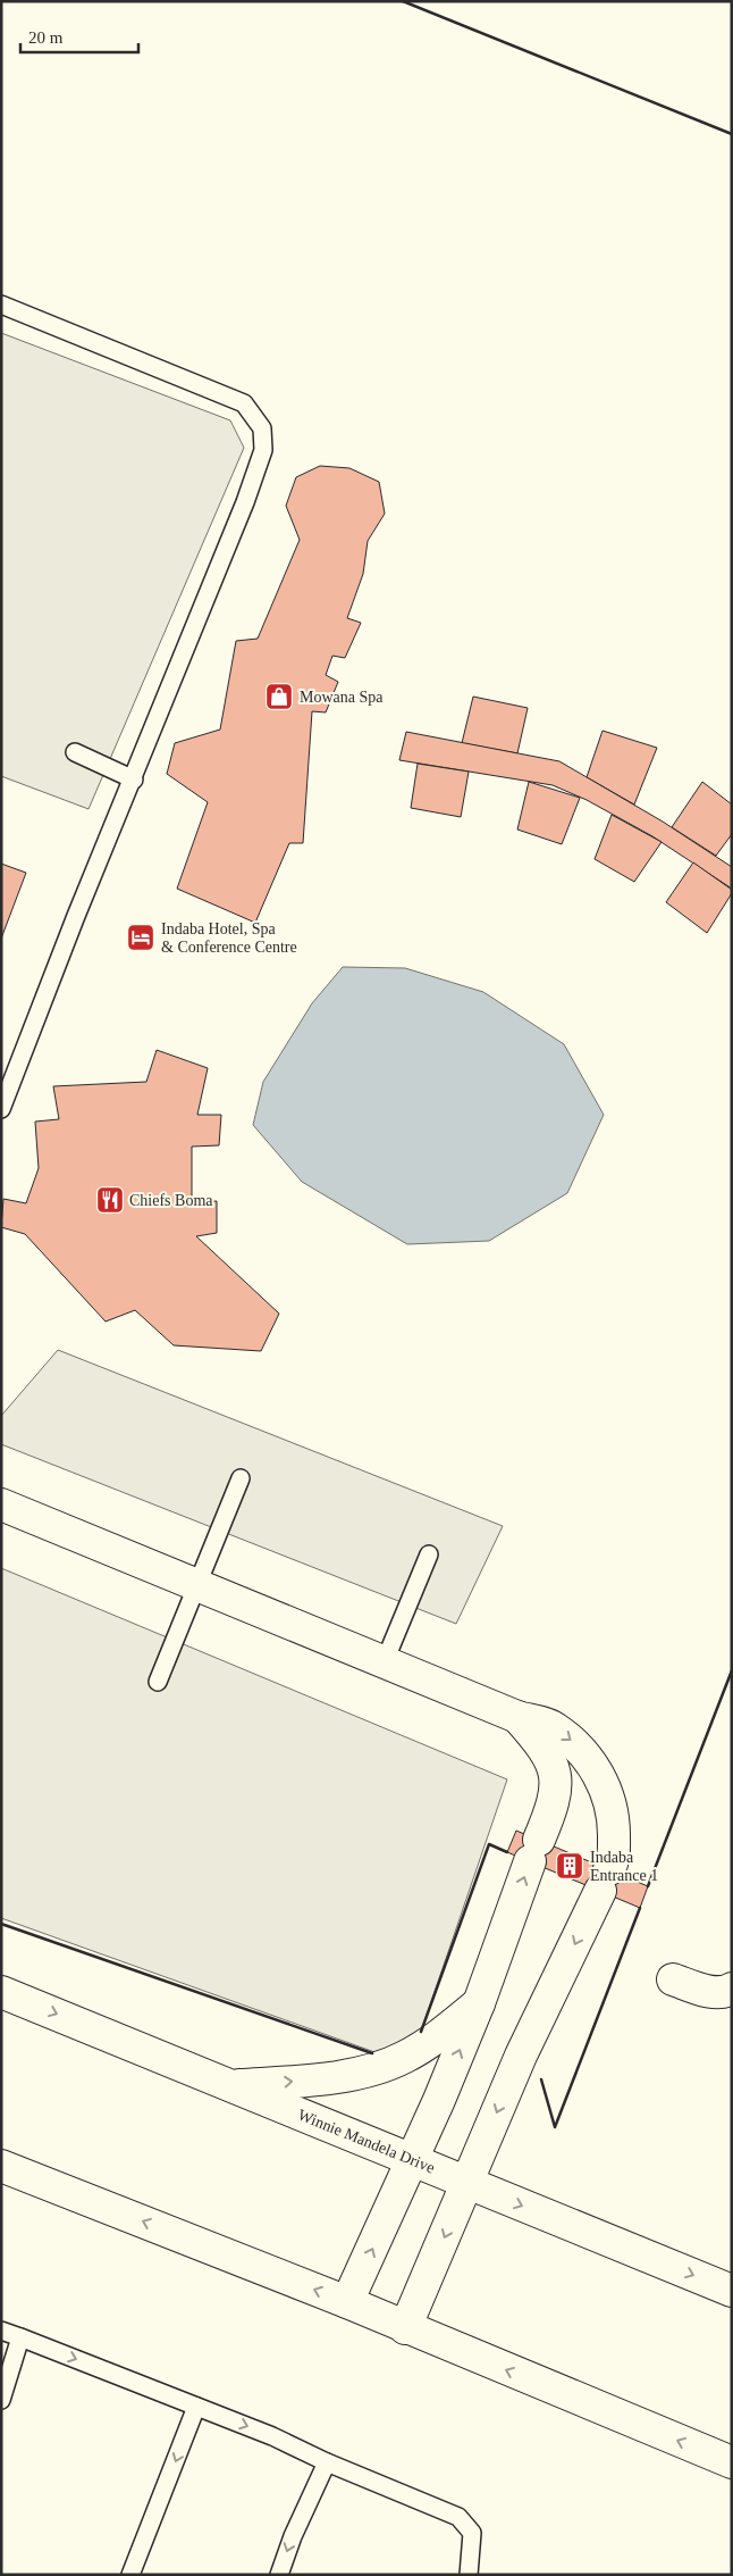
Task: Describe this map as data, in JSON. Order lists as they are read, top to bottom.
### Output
{
  "streets": {
    "street": ["Winnie Mandela Drive"]
  },
  "places": {
    "shop": ["Mowana Spa"],
    "hotel": ["Indaba Hotel, Spa & Conference Centre"],
    "restaurant": ["Chiefs Boma"],
    "building": ["Indaba Entrance 1"]
  },
  "scale_bar": "20 m"
}
